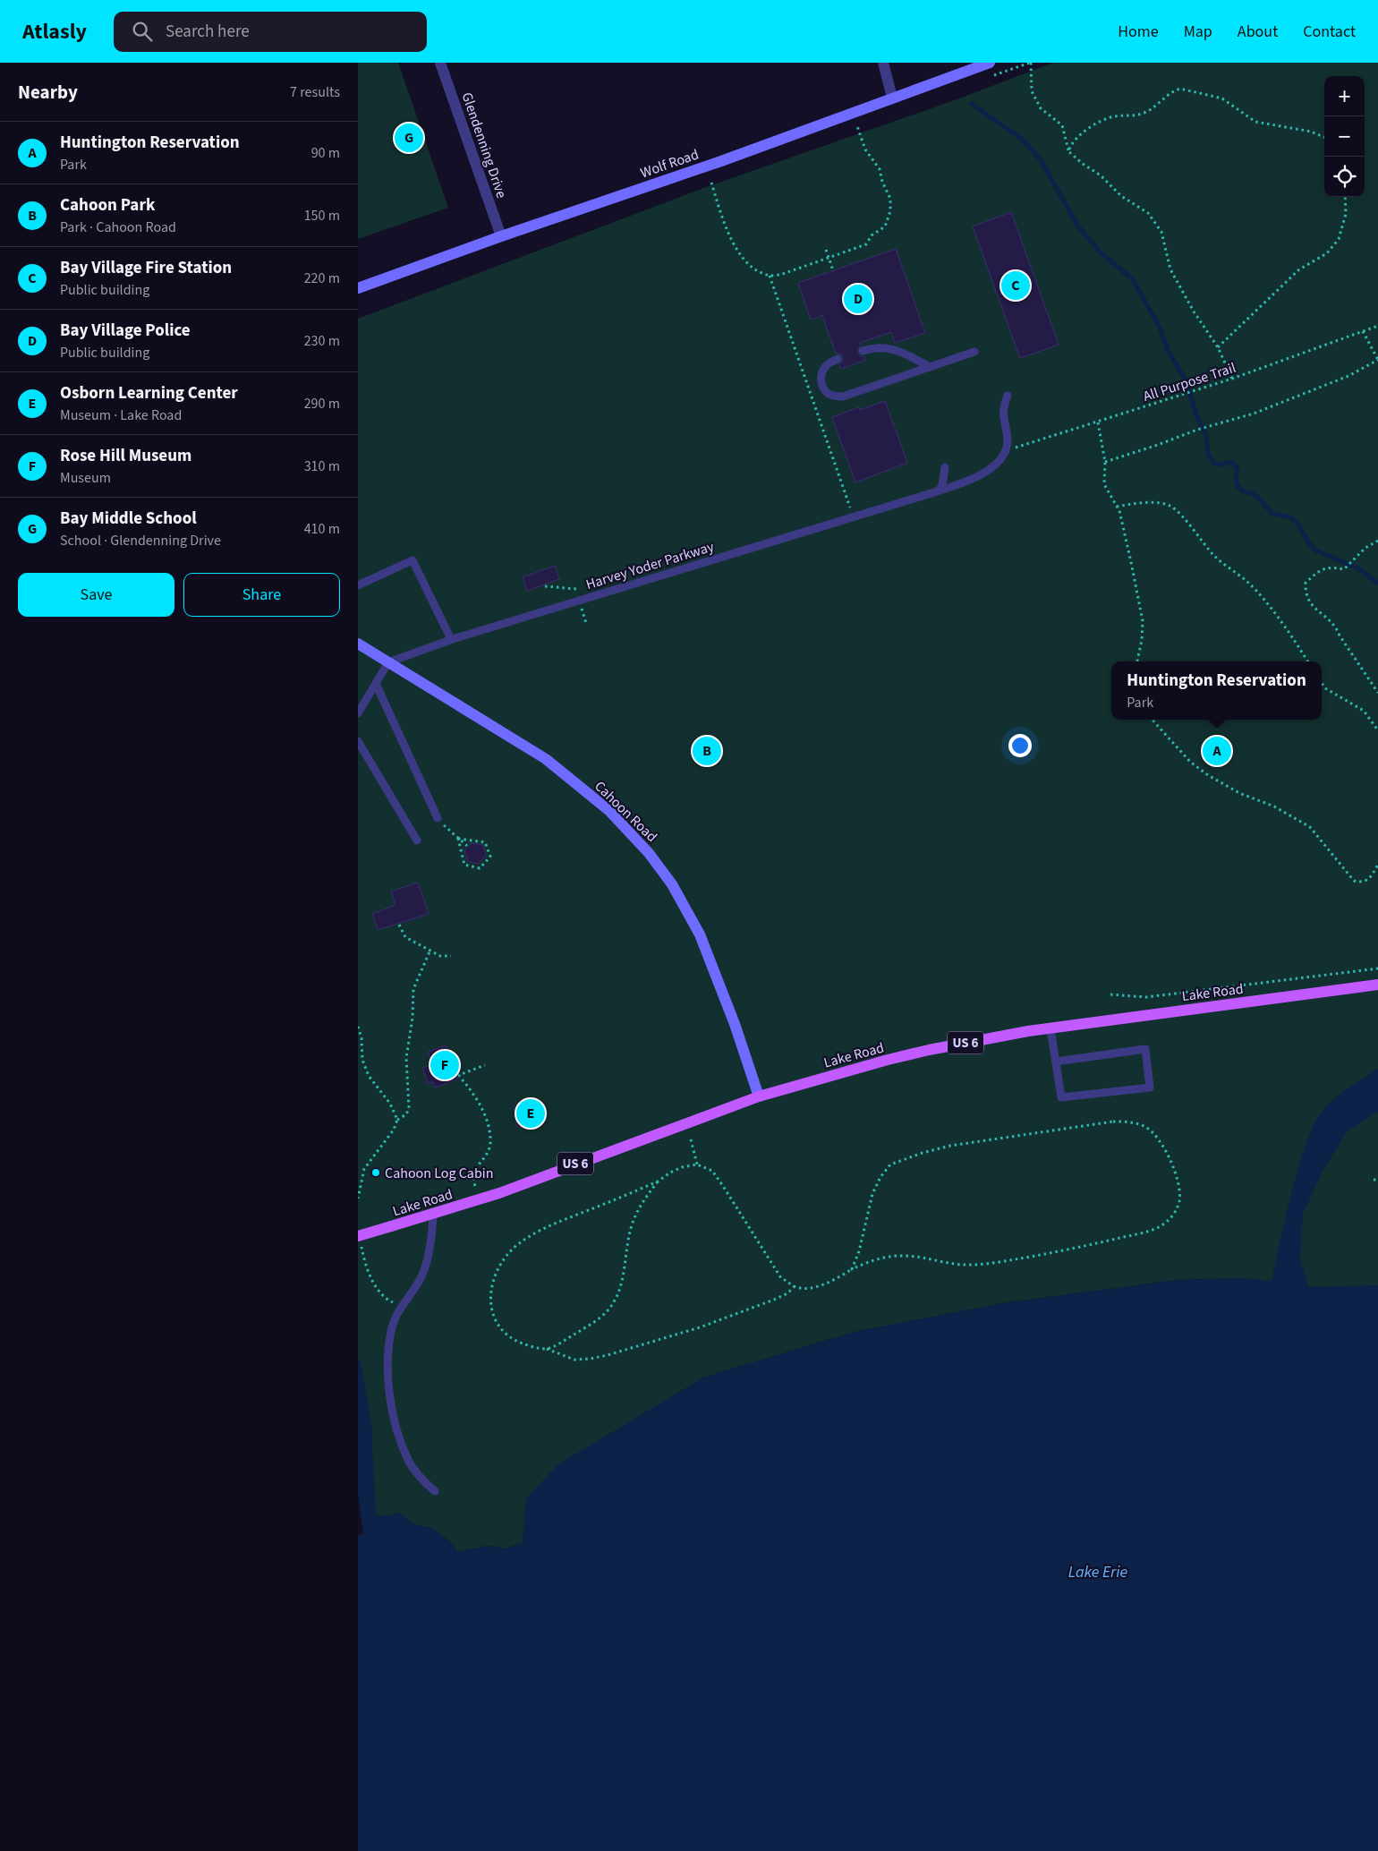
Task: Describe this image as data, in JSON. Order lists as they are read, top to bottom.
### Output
{
  "streets": {
    "main road": ["Lake Road", "US 6"],
    "street": ["Glendenning Drive", "Wolf Road", "Cahoon Road"],
    "lane": ["Harvey Yoder Parkway"],
    "path": ["All Purpose Trail"]
  },
  "crossings": [
    ["Glendenning Drive", "Wolf Road"],
    ["All Purpose Trail", "Harvey Yoder Parkway"],
    ["Harvey Yoder Parkway", "Cahoon Road"],
    ["Cahoon Road", "Lake Road"]
  ],
  "water": ["Lake Erie"],
  "places": ["Cahoon Log Cabin"],
  "page": {
    "header": "Atlasly",
    "search": "Search here",
    "nav": [
      "Home",
      "Map",
      "About",
      "Contact"
    ],
    "heading": ["Nearby", "7 results"],
    "map_buttons": ["+", "−"],
    "list": [
      {
        "mark": "A",
        "name": "Huntington Reservation",
        "note": "Park",
        "value": "90 m"
      },
      {
        "mark": "B",
        "name": "Cahoon Park",
        "note": "Park · Cahoon Road",
        "value": "150 m"
      },
      {
        "mark": "C",
        "name": "Bay Village Fire Station",
        "note": "Public building",
        "value": "220 m"
      },
      {
        "mark": "D",
        "name": "Bay Village Police",
        "note": "Public building",
        "value": "230 m"
      },
      {
        "mark": "E",
        "name": "Osborn Learning Center",
        "note": "Museum · Lake Road",
        "value": "290 m"
      },
      {
        "mark": "F",
        "name": "Rose Hill Museum",
        "note": "Museum",
        "value": "310 m"
      },
      {
        "mark": "G",
        "name": "Bay Middle School",
        "note": "School · Glendenning Drive",
        "value": "410 m"
      }
    ],
    "pins": [
      "G",
      "C",
      "D",
      "A",
      "B",
      "F",
      "E"
    ],
    "buttons": ["Save", "Share"],
    "popup": ["Huntington Reservation", "Park"]
  }
}
